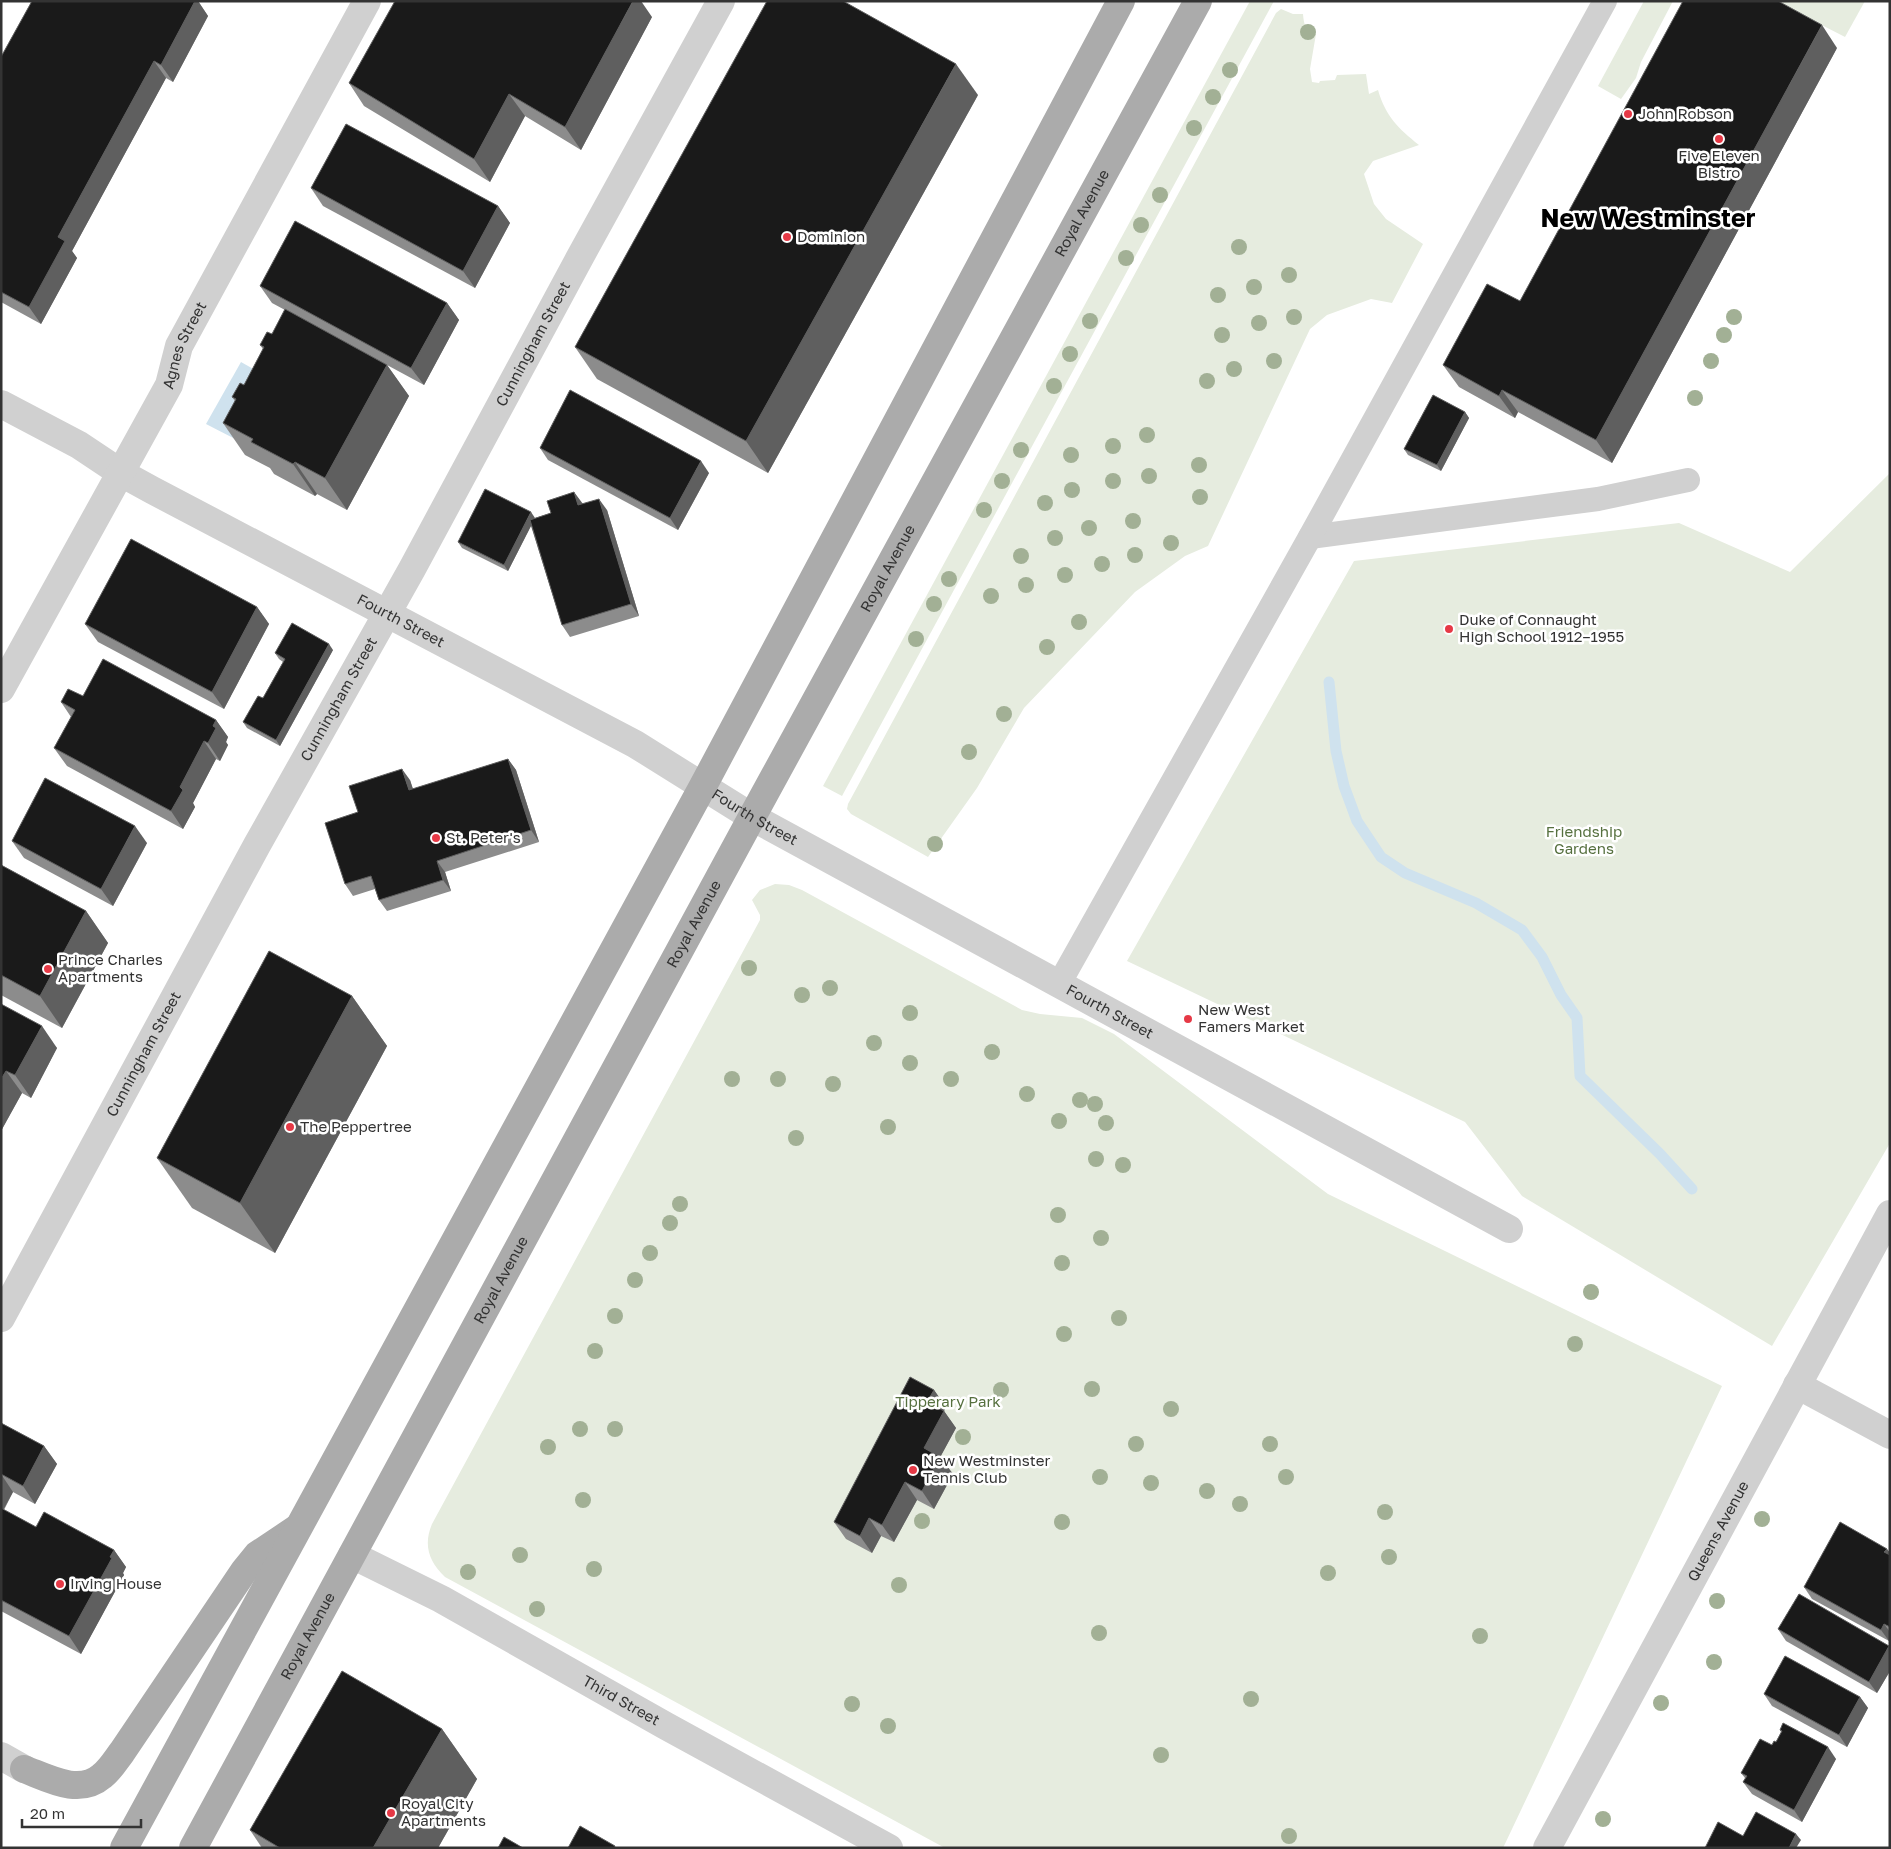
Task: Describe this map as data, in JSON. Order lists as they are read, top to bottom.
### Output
{
  "streets": {
    "main road": ["Royal Avenue"],
    "street": [
      "Cunningham Street",
      "Agnes Street",
      "Fourth Street",
      "Queens Avenue",
      "Third Street"
    ]
  },
  "crossings": [
    ["Royal Avenue", "Fourth Street"],
    ["Royal Avenue", "Third Street"],
    ["Cunningham Street", "Fourth Street"],
    ["Agnes Street", "Fourth Street"]
  ],
  "districts": ["New Westminster"],
  "parks": ["Friendship Gardens", "Tipperary Park"],
  "places": [
    "John Robson",
    "Five Eleven Bistro",
    "Dominion",
    "Duke of Connaught High School 1912–1955",
    "St. Peter's",
    "Prince Charles Apartments",
    "New West Famers Market",
    "The Peppertree",
    "New Westminster Tennis Club",
    "Irving House",
    "Royal City Apartments"
  ],
  "scale_bar": "20 m"
}
